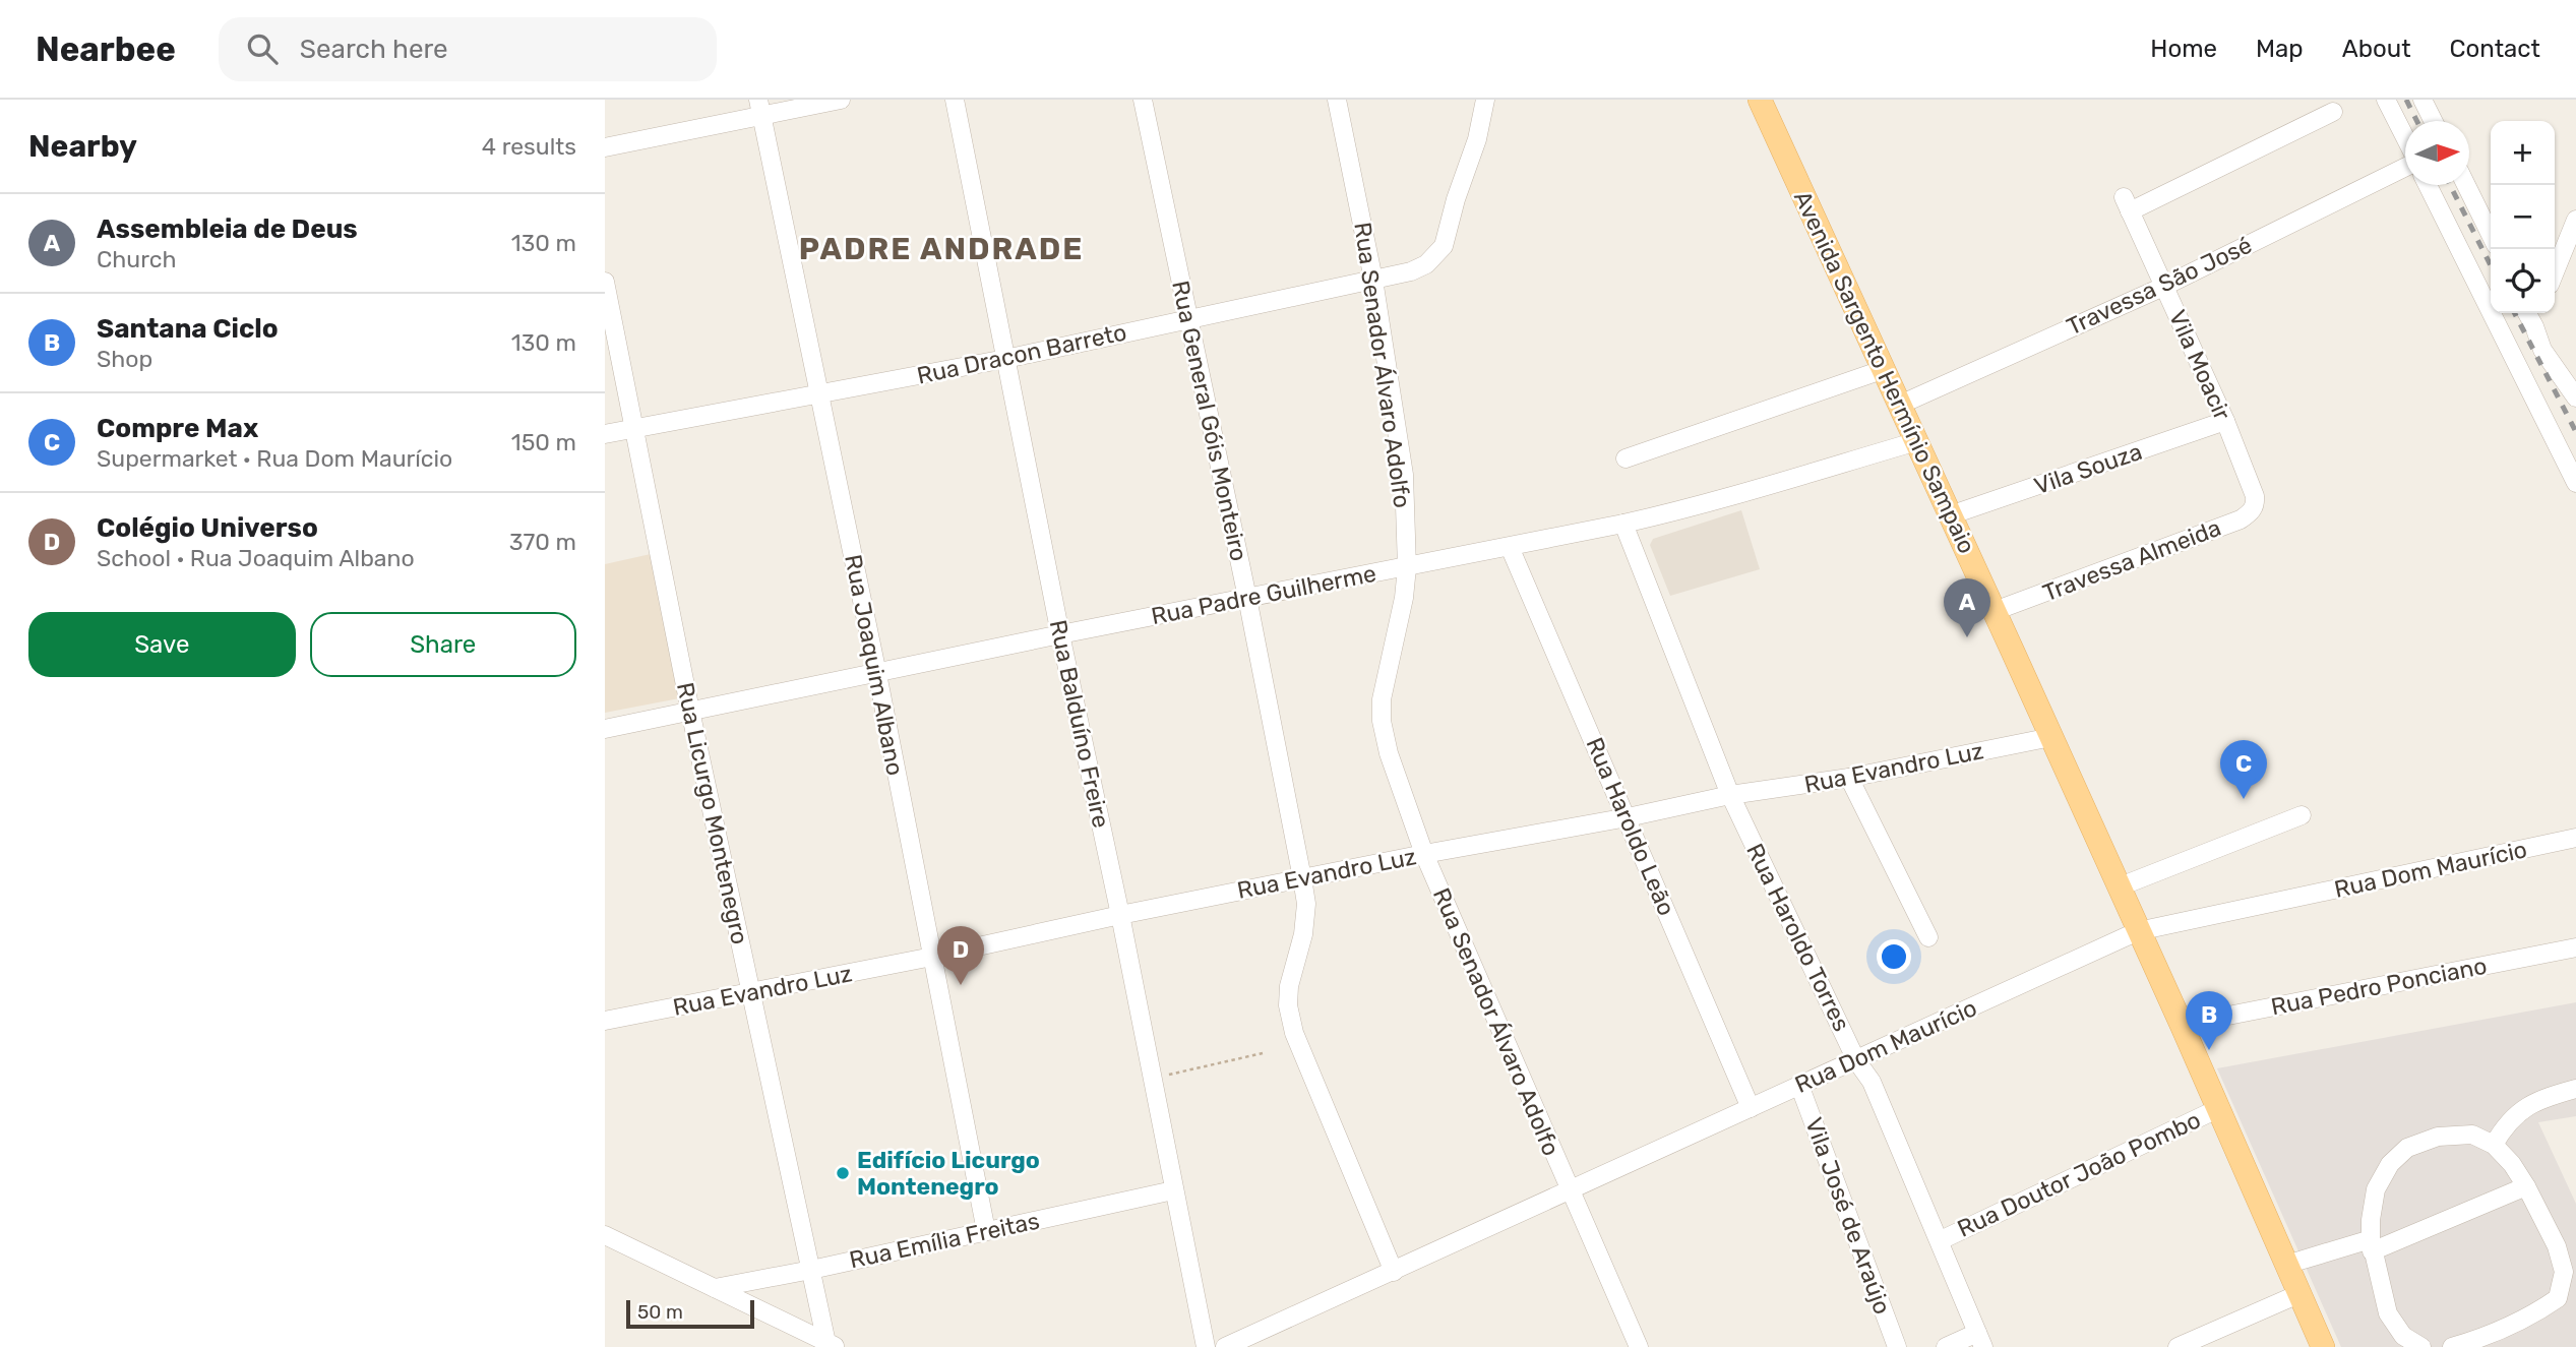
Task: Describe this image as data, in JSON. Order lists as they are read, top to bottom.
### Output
{
  "streets": {
    "main road": ["Avenida Sargento Hermínio Sampaio"],
    "street": [
      "Travessa São José",
      "Rua Dracon Barreto",
      "Rua Senador Álvaro Adolfo",
      "Vila Moacir",
      "Rua General Góis Monteiro",
      "Vila Souza",
      "Travessa Almeida",
      "Rua Padre Guilherme",
      "Rua Joaquim Albano",
      "Rua Balduíno Freire",
      "Rua Evandro Luz",
      "Rua Licurgo Montenegro",
      "Rua Haroldo Leão",
      "Rua Dom Maurício",
      "Rua Haroldo Torres",
      "Rua Pedro Ponciano",
      "Rua Doutor João Pombo",
      "Vila José de Araújo",
      "Rua Emília Freitas"
    ]
  },
  "crossings": [
    ["Travessa São José", "Vila Moacir"],
    ["Travessa São José", "Avenida Sargento Hermínio Sampaio"],
    ["Rua Dracon Barreto", "Rua Senador Álvaro Adolfo"],
    ["Rua Dracon Barreto", "Rua General Góis Monteiro"],
    ["Rua Dracon Barreto", "Rua Joaquim Albano"],
    ["Rua Dracon Barreto", "Rua Balduíno Freire"],
    ["Rua Dracon Barreto", "Rua Licurgo Montenegro"],
    ["Rua Senador Álvaro Adolfo", "Rua Padre Guilherme"],
    ["Rua Senador Álvaro Adolfo", "Rua Evandro Luz"],
    ["Rua Senador Álvaro Adolfo", "Rua Dom Maurício"],
    ["Vila Moacir", "Vila Souza"],
    ["Vila Moacir", "Travessa Almeida"],
    ["Avenida Sargento Hermínio Sampaio", "Vila Souza"],
    ["Avenida Sargento Hermínio Sampaio", "Travessa Almeida"],
    ["Avenida Sargento Hermínio Sampaio", "Rua Padre Guilherme"],
    ["Avenida Sargento Hermínio Sampaio", "Rua Evandro Luz"],
    ["Avenida Sargento Hermínio Sampaio", "Rua Dom Maurício"],
    ["Avenida Sargento Hermínio Sampaio", "Rua Pedro Ponciano"],
    ["Avenida Sargento Hermínio Sampaio", "Rua Doutor João Pombo"],
    ["Rua General Góis Monteiro", "Rua Padre Guilherme"],
    ["Rua General Góis Monteiro", "Rua Evandro Luz"],
    ["Rua General Góis Monteiro", "Rua Dom Maurício"],
    ["Rua Padre Guilherme", "Rua Joaquim Albano"],
    ["Rua Padre Guilherme", "Rua Balduíno Freire"],
    ["Rua Padre Guilherme", "Rua Licurgo Montenegro"],
    ["Rua Padre Guilherme", "Rua Haroldo Leão"],
    ["Rua Padre Guilherme", "Rua Haroldo Torres"],
    ["Rua Joaquim Albano", "Rua Evandro Luz"],
    ["Rua Joaquim Albano", "Rua Emília Freitas"],
    ["Rua Balduíno Freire", "Rua Evandro Luz"],
    ["Rua Balduíno Freire", "Rua Emília Freitas"],
    ["Rua Evandro Luz", "Rua Licurgo Montenegro"],
    ["Rua Evandro Luz", "Rua Haroldo Leão"],
    ["Rua Evandro Luz", "Rua Haroldo Torres"],
    ["Rua Licurgo Montenegro", "Rua Emília Freitas"],
    ["Rua Haroldo Leão", "Rua Dom Maurício"],
    ["Rua Dom Maurício", "Rua Haroldo Torres"],
    ["Rua Dom Maurício", "Vila José de Araújo"],
    ["Rua Haroldo Torres", "Rua Doutor João Pombo"]
  ],
  "districts": ["PADRE ANDRADE"],
  "places": ["Edifício Licurgo Montenegro"],
  "scale_bar": "50 m",
  "north": "right",
  "page": {
    "header": "Nearbee",
    "search": "Search here",
    "nav": [
      "Home",
      "Map",
      "About",
      "Contact"
    ],
    "heading": ["Nearby", "4 results"],
    "map_buttons": ["+", "−"],
    "list": [
      {
        "mark": "A",
        "name": "Assembleia de Deus",
        "note": "Church",
        "value": "130 m"
      },
      {
        "mark": "B",
        "name": "Santana Ciclo",
        "note": "Shop",
        "value": "130 m"
      },
      {
        "mark": "C",
        "name": "Compre Max",
        "note": "Supermarket · Rua Dom Maurício",
        "value": "150 m"
      },
      {
        "mark": "D",
        "name": "Colégio Universo",
        "note": "School · Rua Joaquim Albano",
        "value": "370 m"
      }
    ],
    "pins": [
      "A",
      "C",
      "D",
      "B"
    ],
    "buttons": ["Save", "Share"],
    "scale": "50 m"
  }
}
